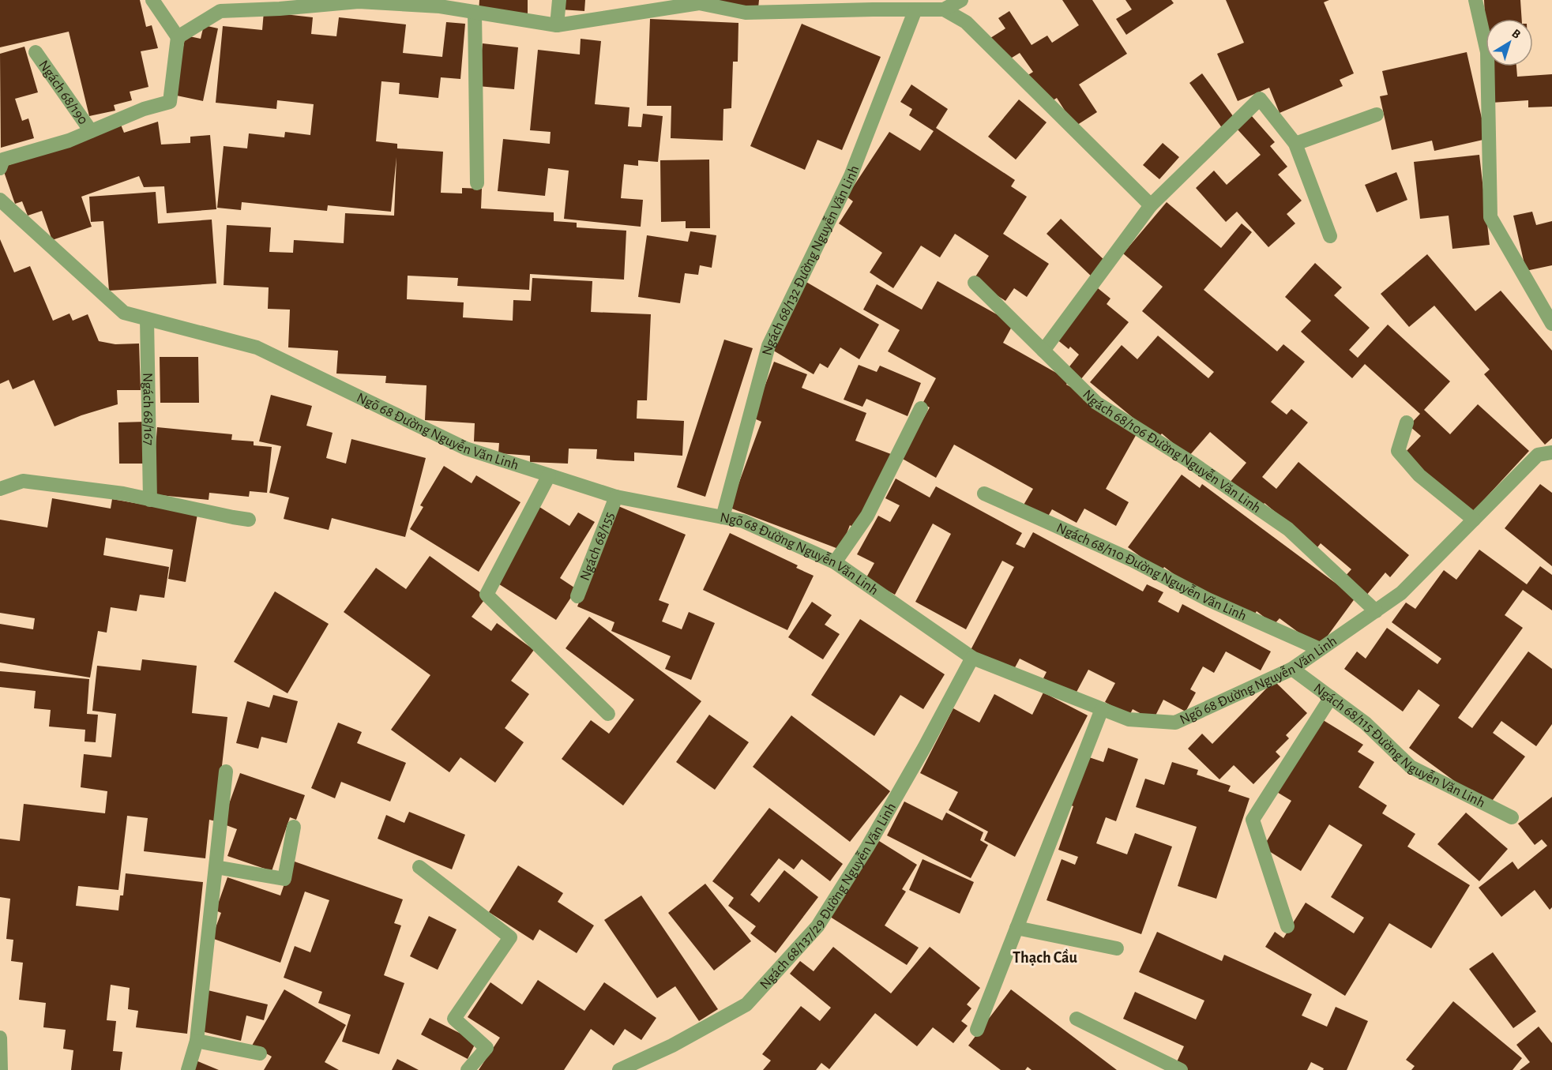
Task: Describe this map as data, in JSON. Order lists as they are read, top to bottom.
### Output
{
  "streets": {
    "street": [
      "Ngách 68/190",
      "Ngách 68/132 Đường Nguyễn Văn Linh",
      "Ngách 68/167",
      "Ngõ 68 Đường Nguyễn Văn Linh",
      "Ngách 68/106 Đường Nguyễn Văn Linh",
      "Ngách 68/155",
      "Ngách 68/110 Đường Nguyễn Văn Linh",
      "Ngách 68/115 Đường Nguyễn Văn Linh",
      "Ngách 68/137/29 Đường Nguyễn Văn Linh"
    ]
  },
  "crossings": [
    ["Ngách 68/132 Đường Nguyễn Văn Linh", "Ngõ 68 Đường Nguyễn Văn Linh"],
    ["Ngách 68/167", "Ngõ 68 Đường Nguyễn Văn Linh"],
    ["Ngõ 68 Đường Nguyễn Văn Linh", "Ngách 68/106 Đường Nguyễn Văn Linh"],
    ["Ngõ 68 Đường Nguyễn Văn Linh", "Ngách 68/155"],
    ["Ngõ 68 Đường Nguyễn Văn Linh", "Ngách 68/110 Đường Nguyễn Văn Linh"],
    ["Ngõ 68 Đường Nguyễn Văn Linh", "Ngách 68/115 Đường Nguyễn Văn Linh"],
    ["Ngõ 68 Đường Nguyễn Văn Linh", "Ngách 68/137/29 Đường Nguyễn Văn Linh"]
  ],
  "districts": ["Thạch Cầu"],
  "north": "top right"
}
